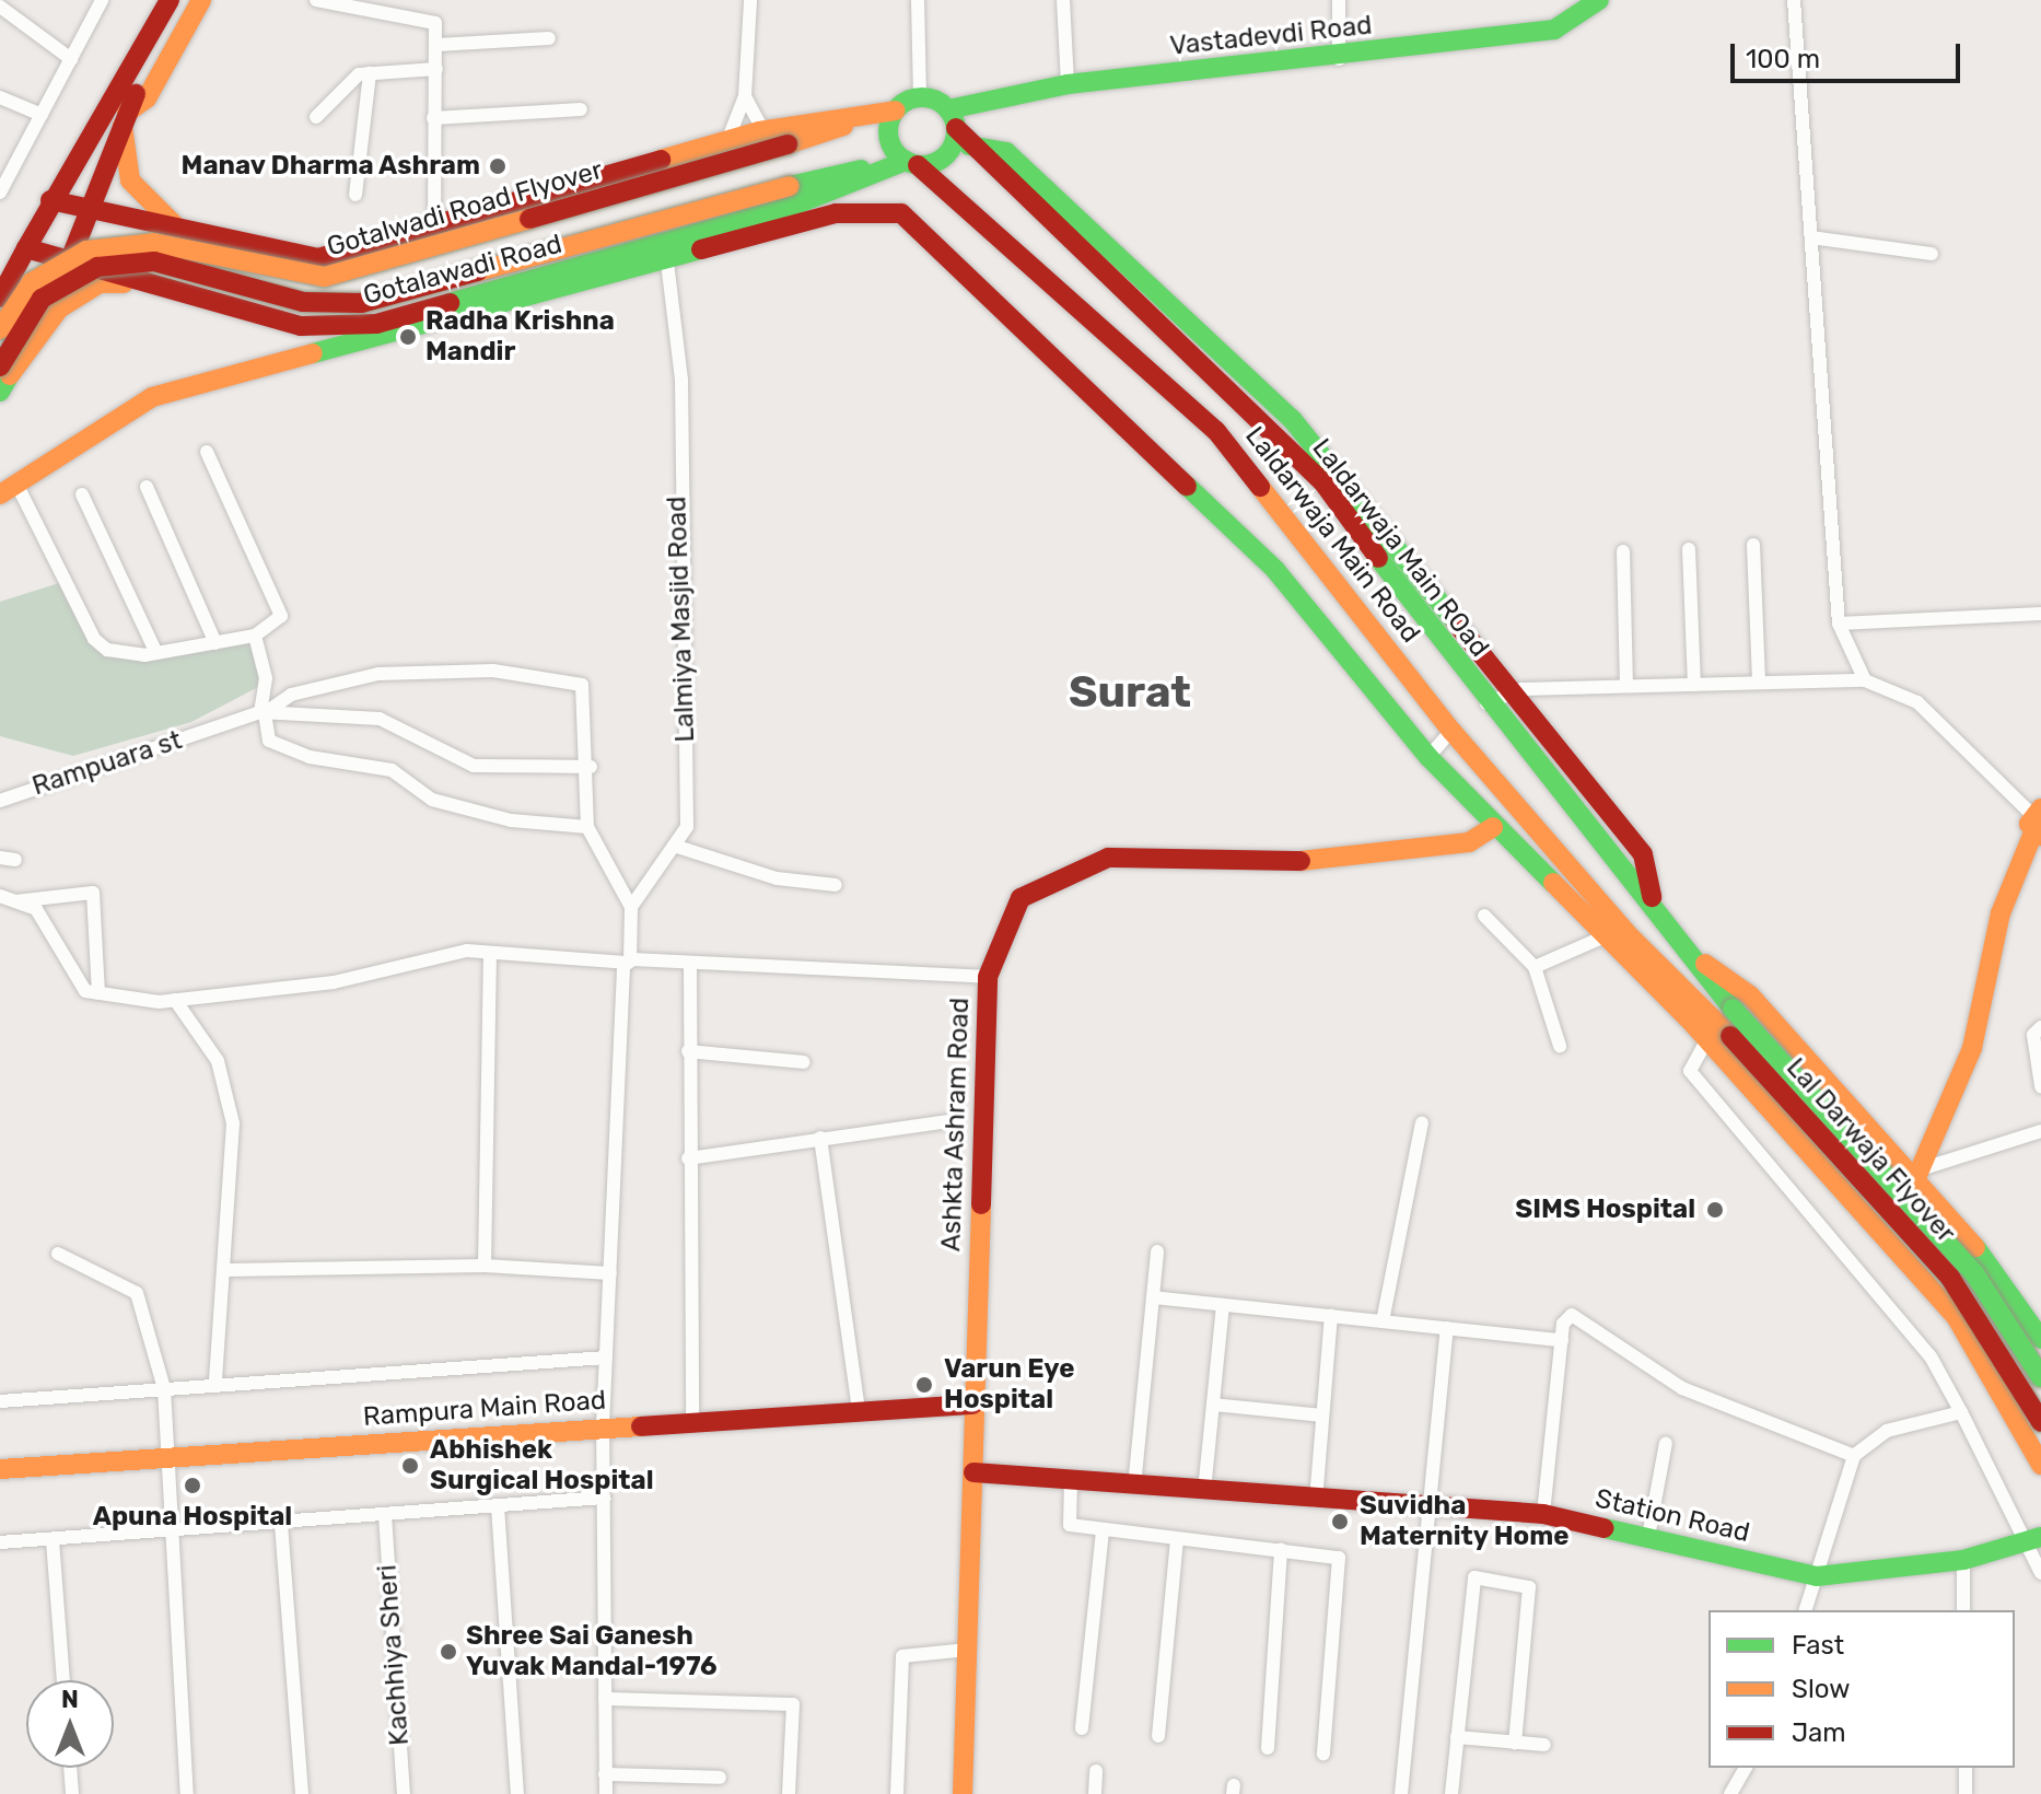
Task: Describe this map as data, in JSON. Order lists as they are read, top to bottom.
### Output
{
  "streets": {
    "main road": [
      "Vastadevdi Road",
      "Gotalwadi Road Flyover",
      "Gotalawadi Road",
      "Laldarwaja Main Road",
      "Laldarwaja Main ROad",
      "Ashkta Ashram Road",
      "Lal Darwaja Flyover",
      "Rampura Main Road",
      "Station Road"
    ],
    "street": ["Lalmiya Masjid Road", "Rampuara st", "Kachhiya Sheri"]
  },
  "crossings": [
    ["Vastadevdi Road", "Gotalawadi Road"],
    ["Vastadevdi Road", "Laldarwaja Main Road"],
    ["Vastadevdi Road", "Laldarwaja Main ROad"],
    ["Gotalwadi Road Flyover", "Gotalawadi Road"],
    ["Gotalawadi Road", "Laldarwaja Main Road"],
    ["Gotalawadi Road", "Laldarwaja Main ROad"],
    ["Laldarwaja Main Road", "Laldarwaja Main ROad"],
    ["Laldarwaja Main Road", "Lal Darwaja Flyover"],
    ["Laldarwaja Main ROad", "Lal Darwaja Flyover"],
    ["Ashkta Ashram Road", "Rampura Main Road"],
    ["Ashkta Ashram Road", "Station Road"]
  ],
  "districts": ["Surat"],
  "places": [
    "Manav Dharma Ashram",
    "Radha Krishna Mandir",
    "SIMS Hospital",
    "Varun Eye Hospital",
    "Abhishek Surgical Hospital",
    "Apuna Hospital",
    "Suvidha Maternity Home",
    "Shree Sai Ganesh Yuvak Mandal-1976"
  ],
  "legend": ["Fast", "Slow", "Jam"],
  "scale_bar": "100 m",
  "north": "top"
}
